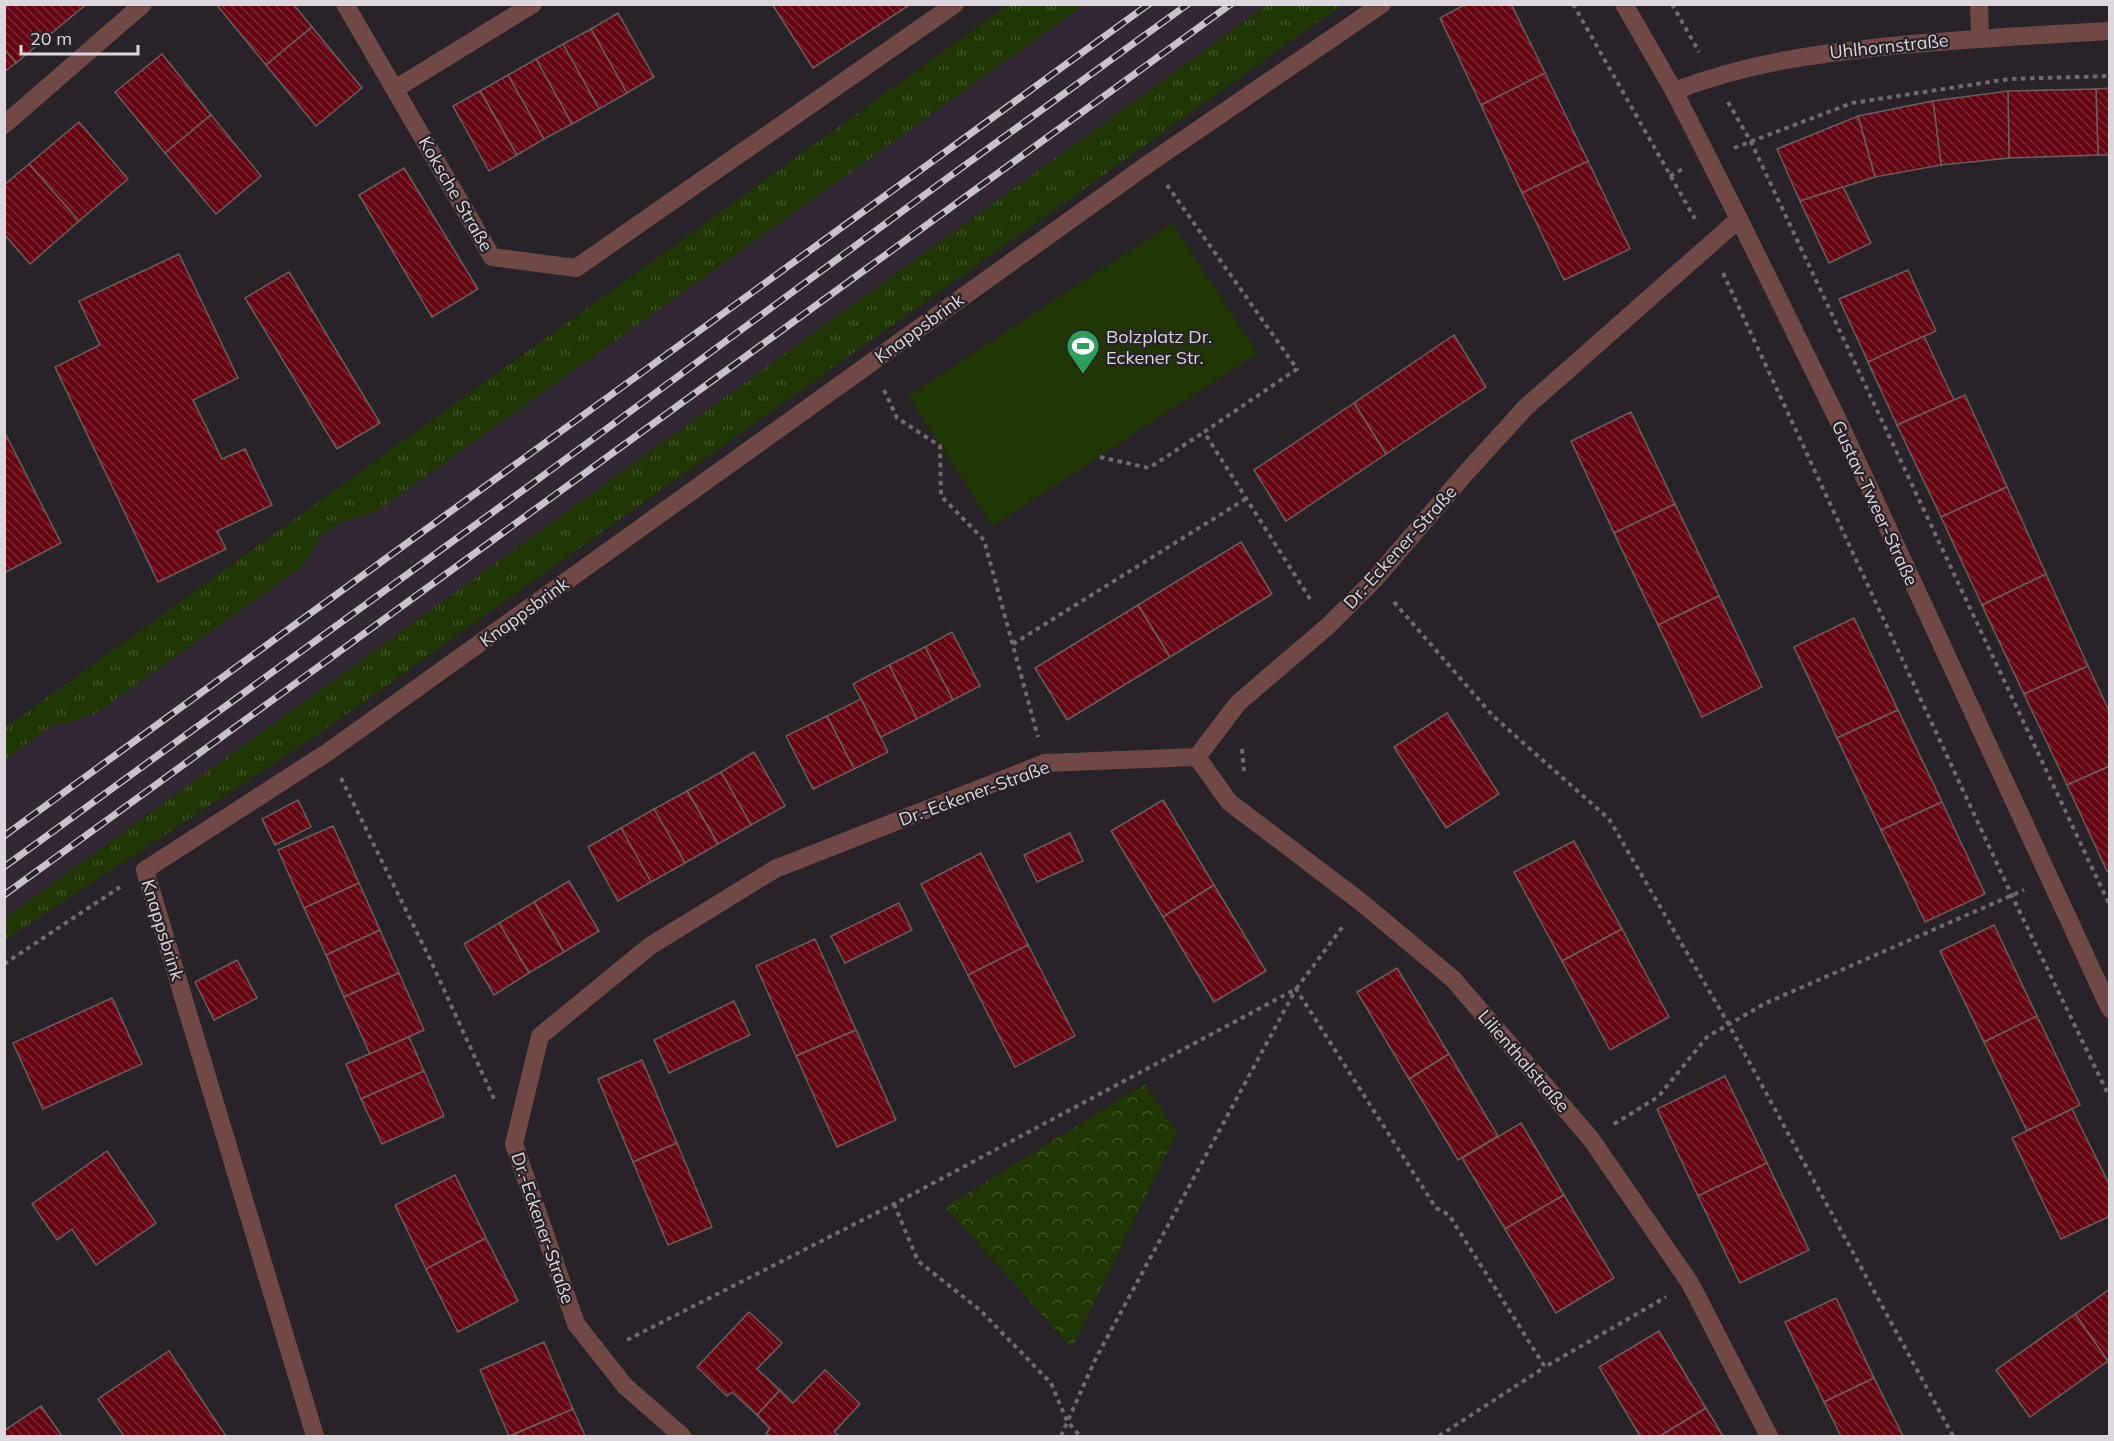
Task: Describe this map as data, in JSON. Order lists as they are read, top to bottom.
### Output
{
  "streets": {
    "street": [
      "Uhlhornstraße",
      "Koksche Straße",
      "Knappsbrink",
      "Gustav-Tweer-Straße",
      "Dr.-Eckener-Straße",
      "Lilienthalstraße"
    ]
  },
  "crossings": [
    ["Uhlhornstraße", "Gustav-Tweer-Straße"],
    ["Gustav-Tweer-Straße", "Dr.-Eckener-Straße"],
    ["Dr.-Eckener-Straße", "Lilienthalstraße"]
  ],
  "places": {
    "sports": ["Bolzplatz Dr. Eckener Str."]
  },
  "scale_bar": "20 m"
}
